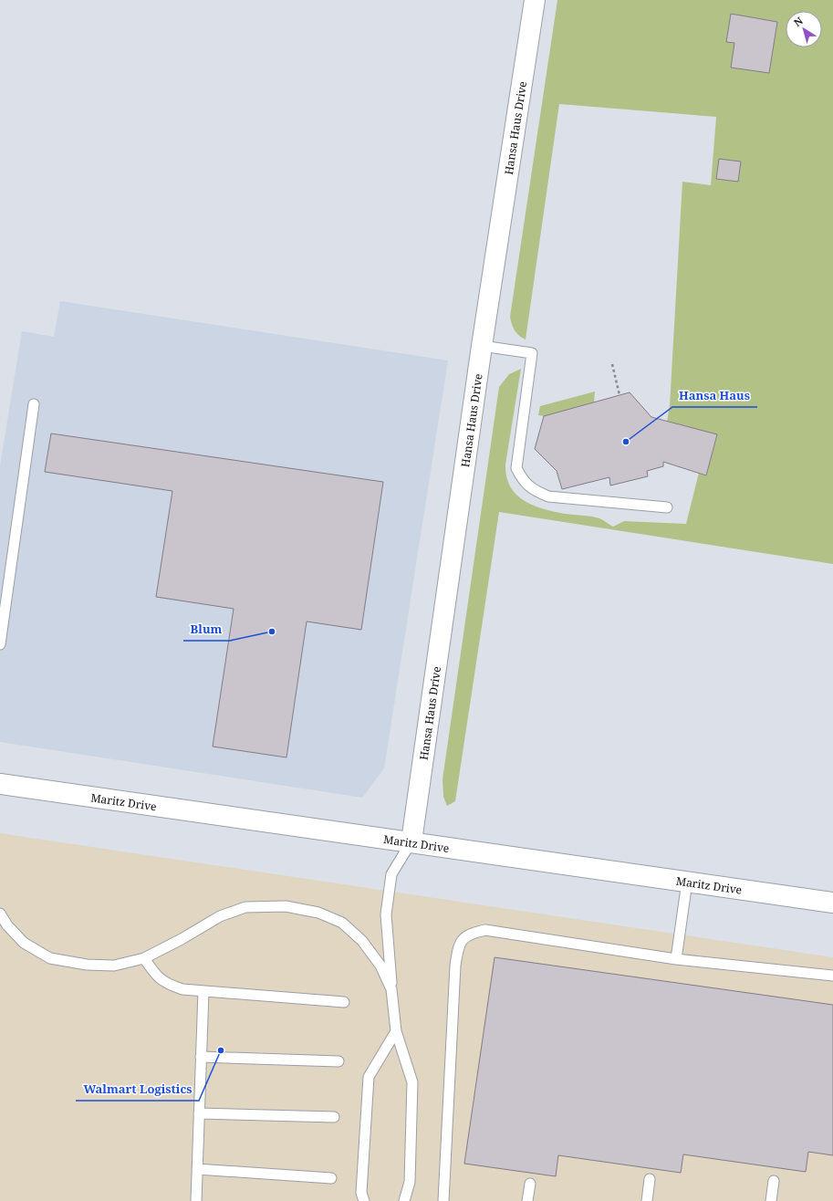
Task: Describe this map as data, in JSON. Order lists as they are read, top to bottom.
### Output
{
  "streets": {
    "street": ["Hansa Haus Drive", "Maritz Drive"]
  },
  "crossings": [
    ["Hansa Haus Drive", "Maritz Drive"]
  ],
  "places": ["Hansa Haus", "Blum", "Walmart Logistics"],
  "north": "top left"
}
